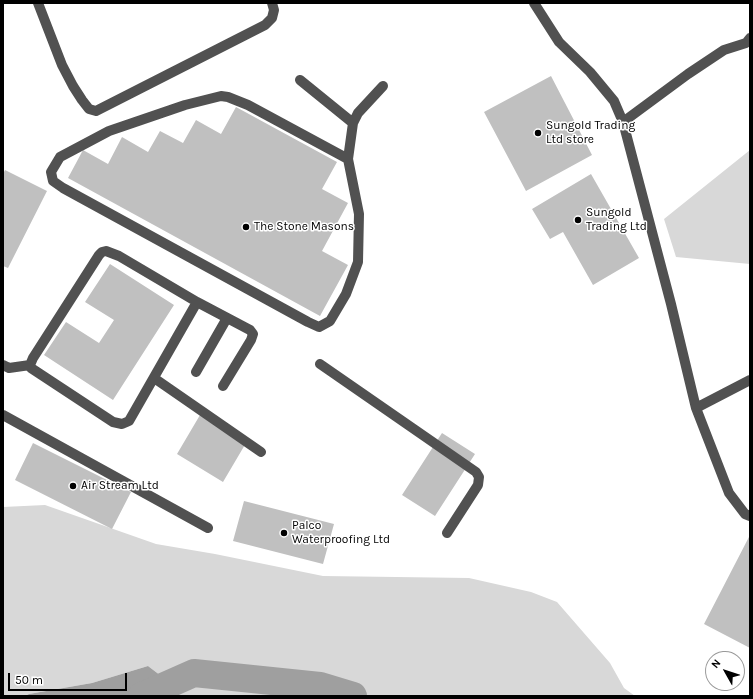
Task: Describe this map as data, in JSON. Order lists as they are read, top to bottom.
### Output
{
  "places": [
    "Sungold Trading Ltd store",
    "Sungold Trading Ltd",
    "The Stone Masons",
    "Air Stream Ltd",
    "Palco Waterproofing Ltd"
  ],
  "scale_bar": "50 m",
  "north": "top left"
}
